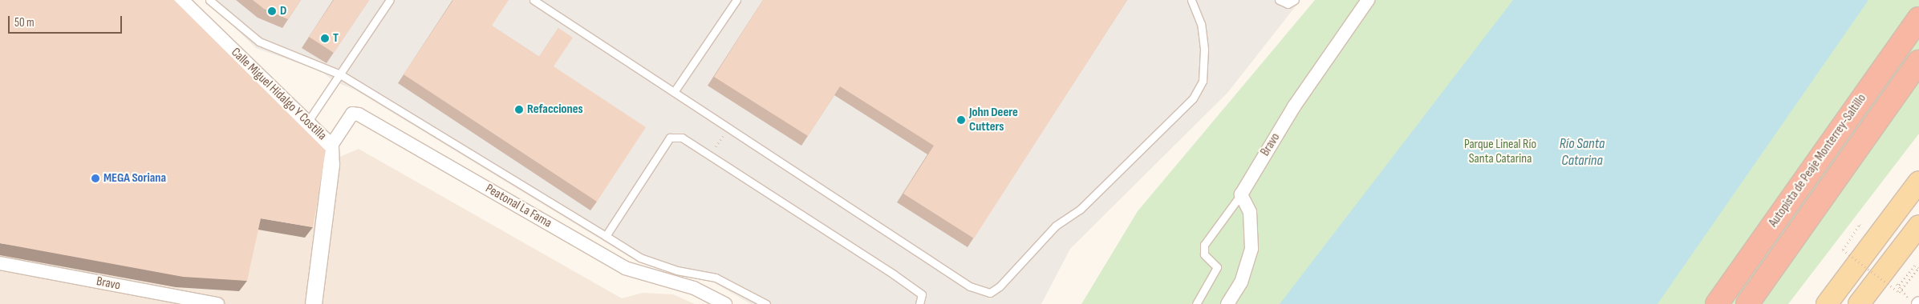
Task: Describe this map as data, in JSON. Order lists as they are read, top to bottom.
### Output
{
  "streets": {
    "highway": ["Autopista de Peaje Monterrey-Saltillo"],
    "street": ["Calle Miguel Hidalgo Y Costilla", "Bravo", "Peatonal La Fama"]
  },
  "crossings": [
    ["Calle Miguel Hidalgo Y Costilla", "Peatonal La Fama"]
  ],
  "water": ["Río Santa Catarina"],
  "parks": ["Parque Lineal Río Santa Catarina"],
  "places": [
    "D",
    "T",
    "Refacciones",
    "John Deere Cutters",
    "MEGA Soriana"
  ],
  "scale_bar": "50 m"
}
